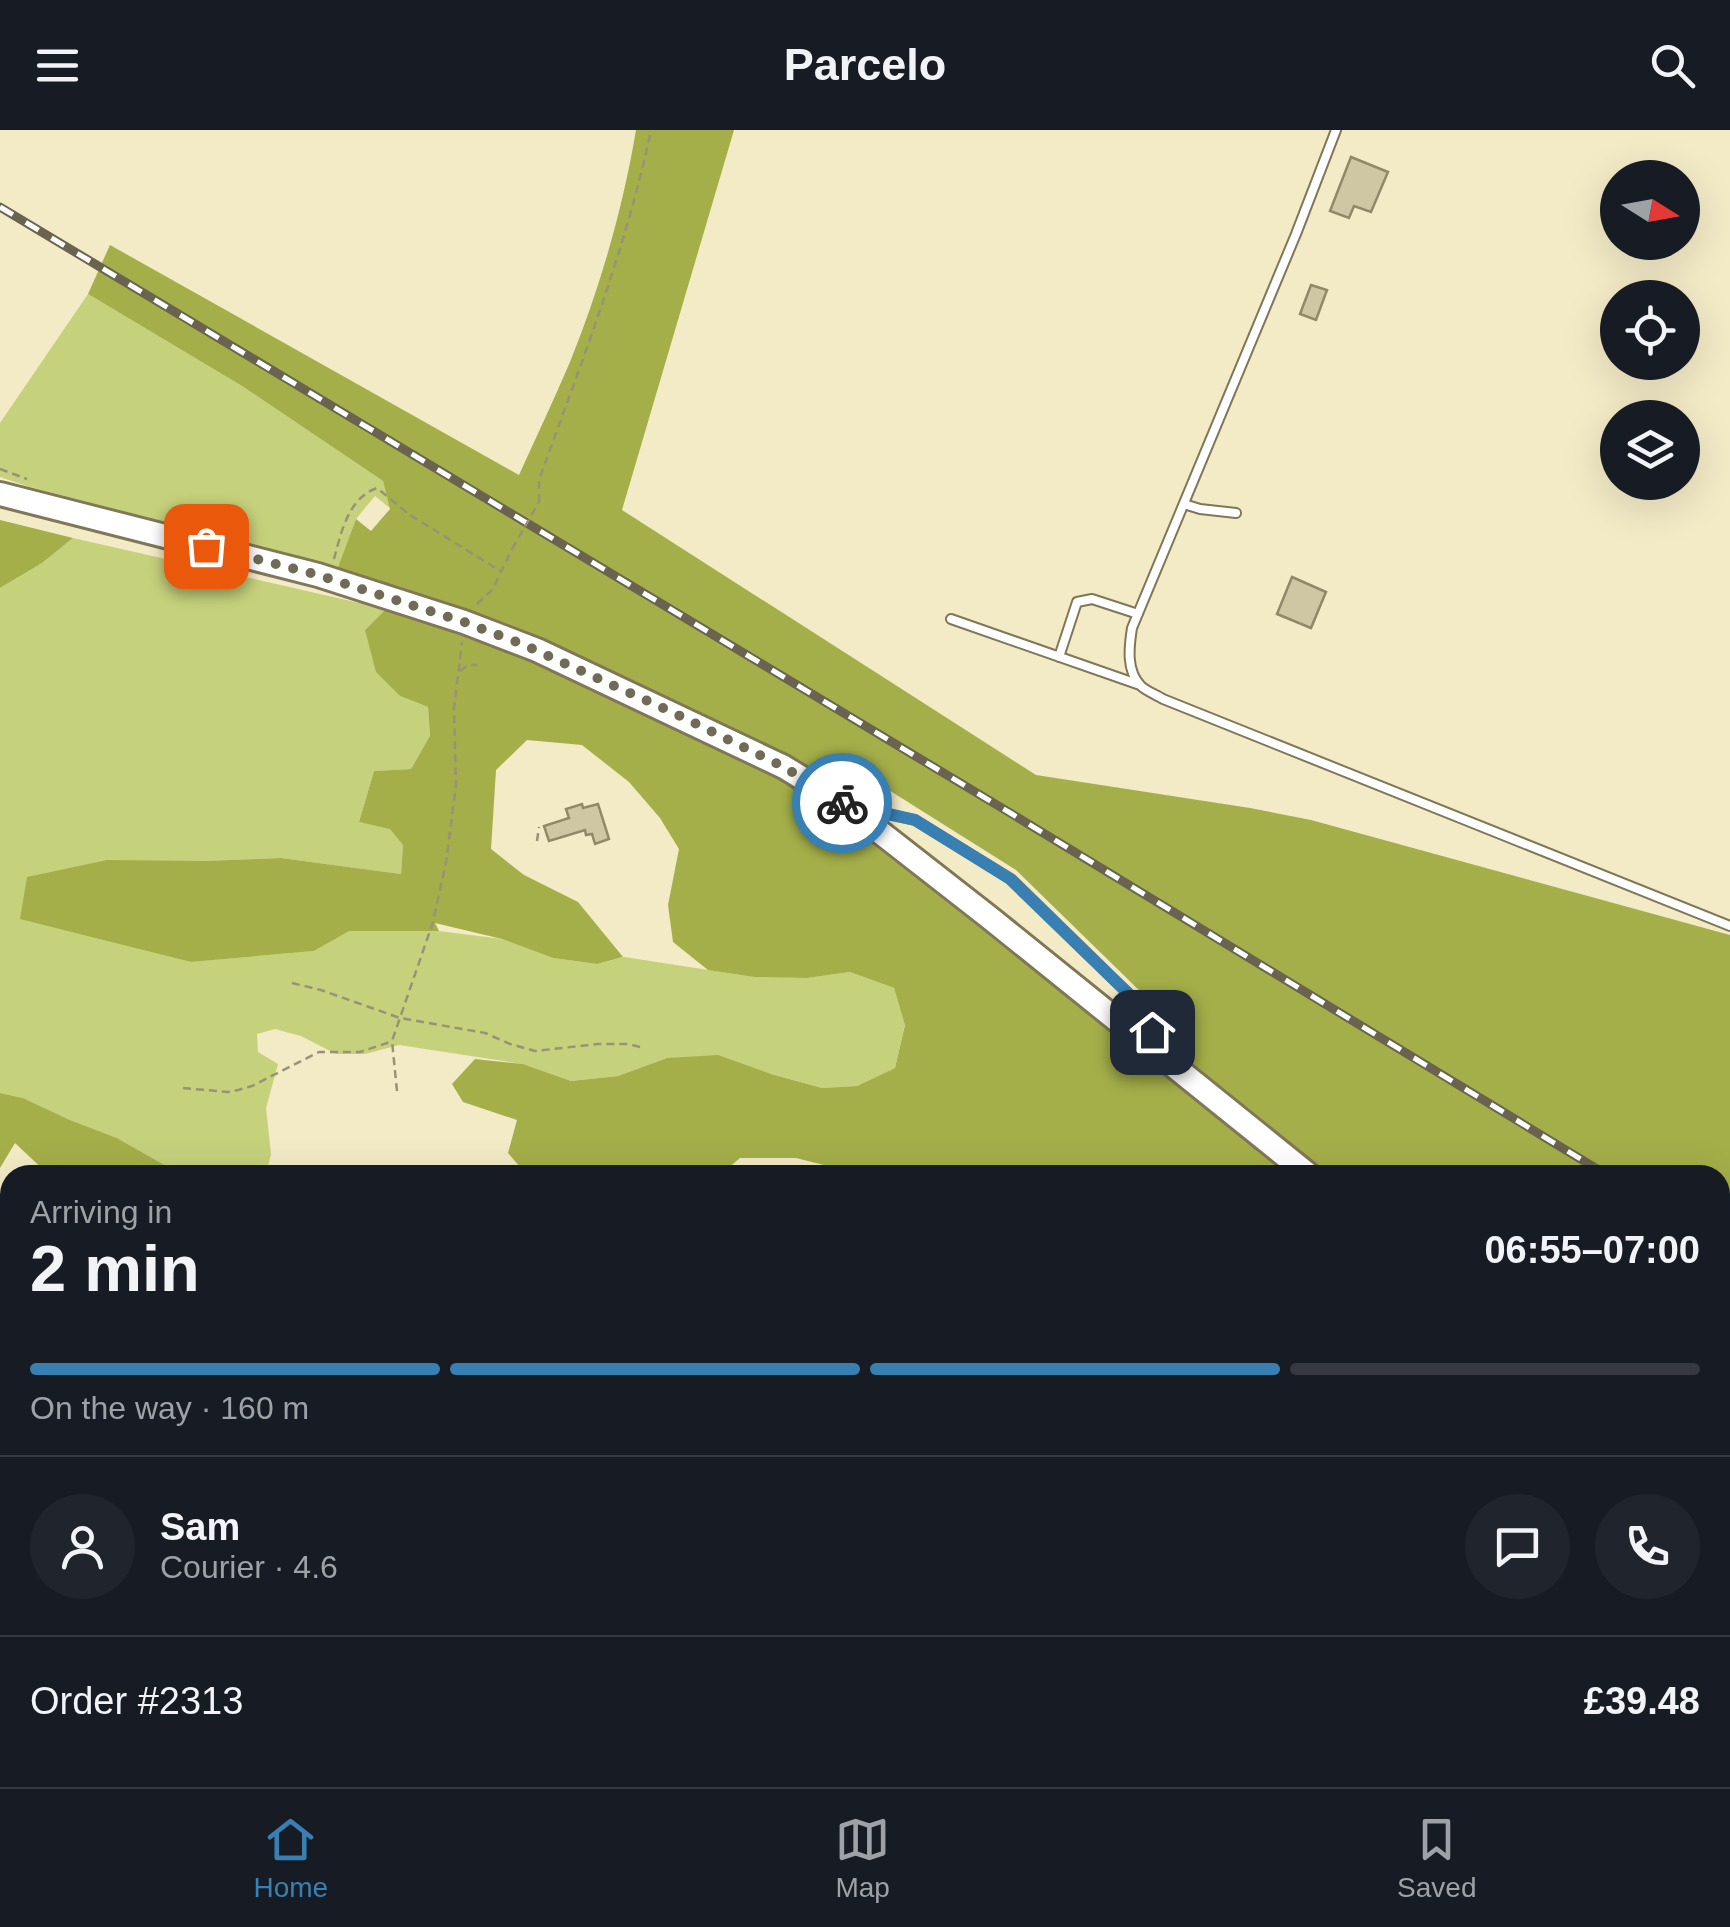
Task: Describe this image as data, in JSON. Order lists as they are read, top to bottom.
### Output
{
  "north": "right",
  "page": {
    "header": "Parcelo",
    "heading": ["2 min", "Arriving in", "06:55–07:00"],
    "panel": [
      "Sam",
      "Courier · 4.6",
      "Order #2313",
      "£39.48"
    ],
    "bar": "On the way · 160 m",
    "tabs": ["Home", "Map", "Saved"]
  }
}
